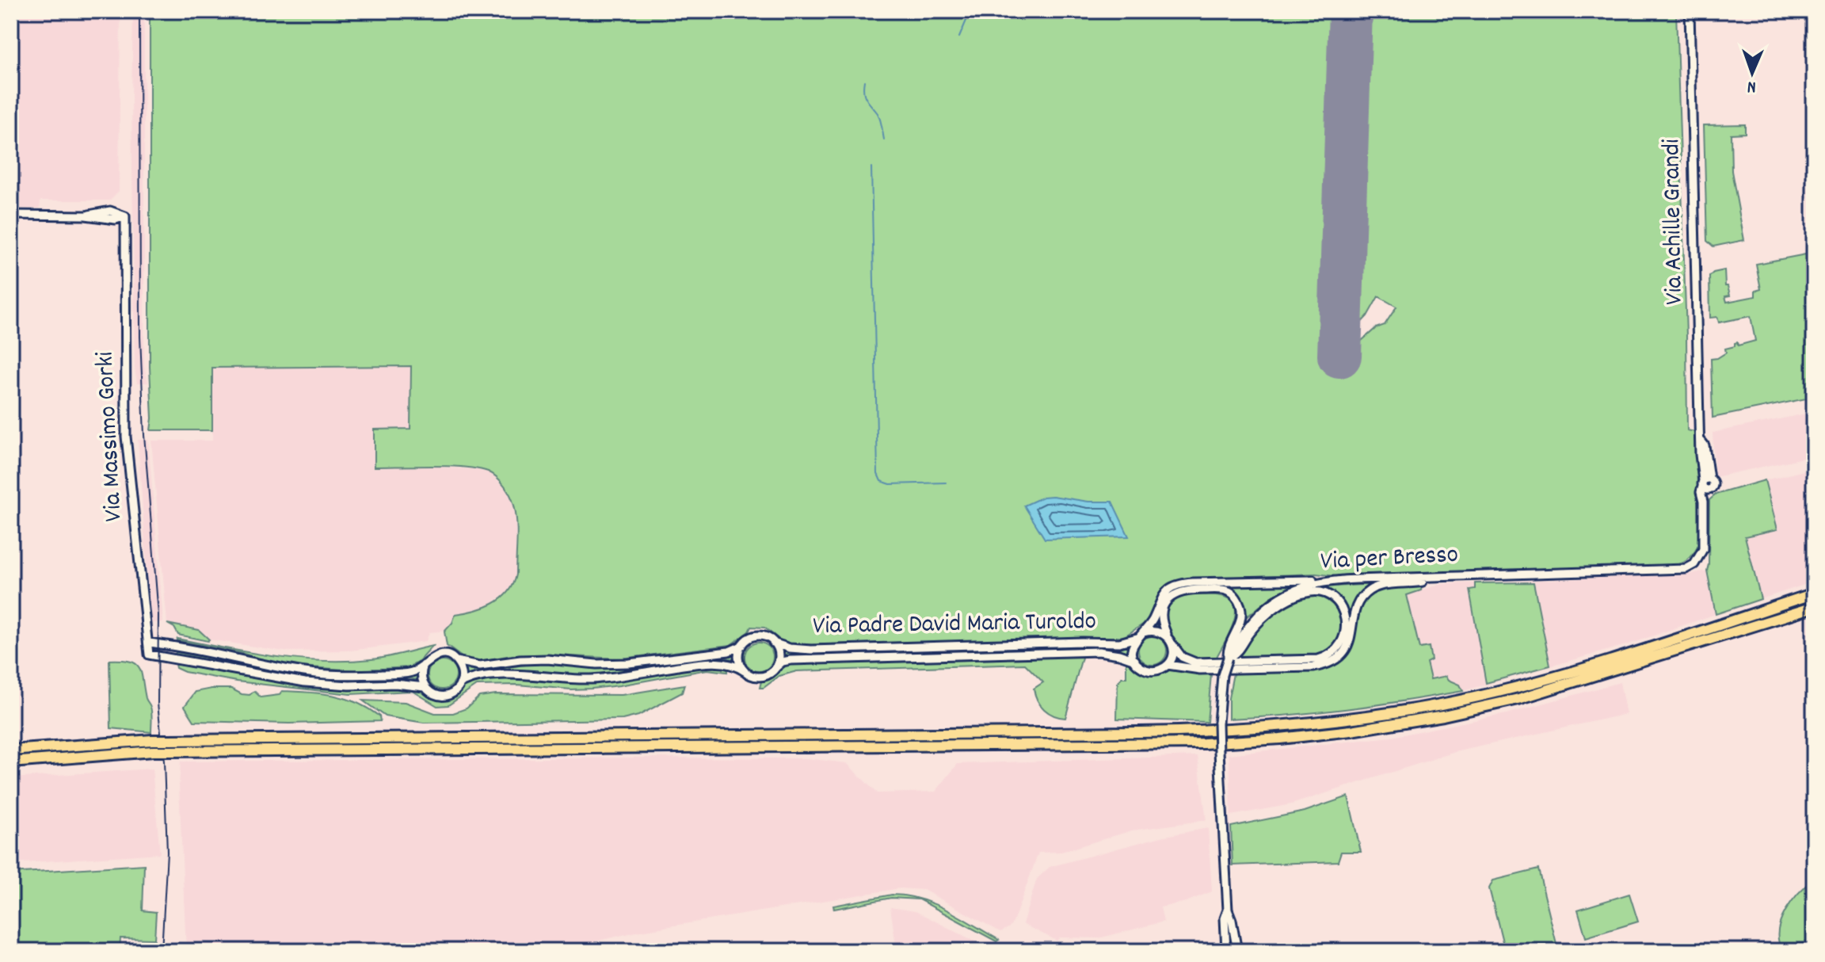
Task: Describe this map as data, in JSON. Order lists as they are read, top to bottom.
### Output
{
  "streets": {
    "street": [
      "Via Achille Grandi",
      "Via Massimo Gorki",
      "Via per Bresso",
      "Via Padre David Maria Turoldo"
    ]
  },
  "crossings": [
    ["Via Achille Grandi", "Via per Bresso"]
  ],
  "north": "bottom"
}
